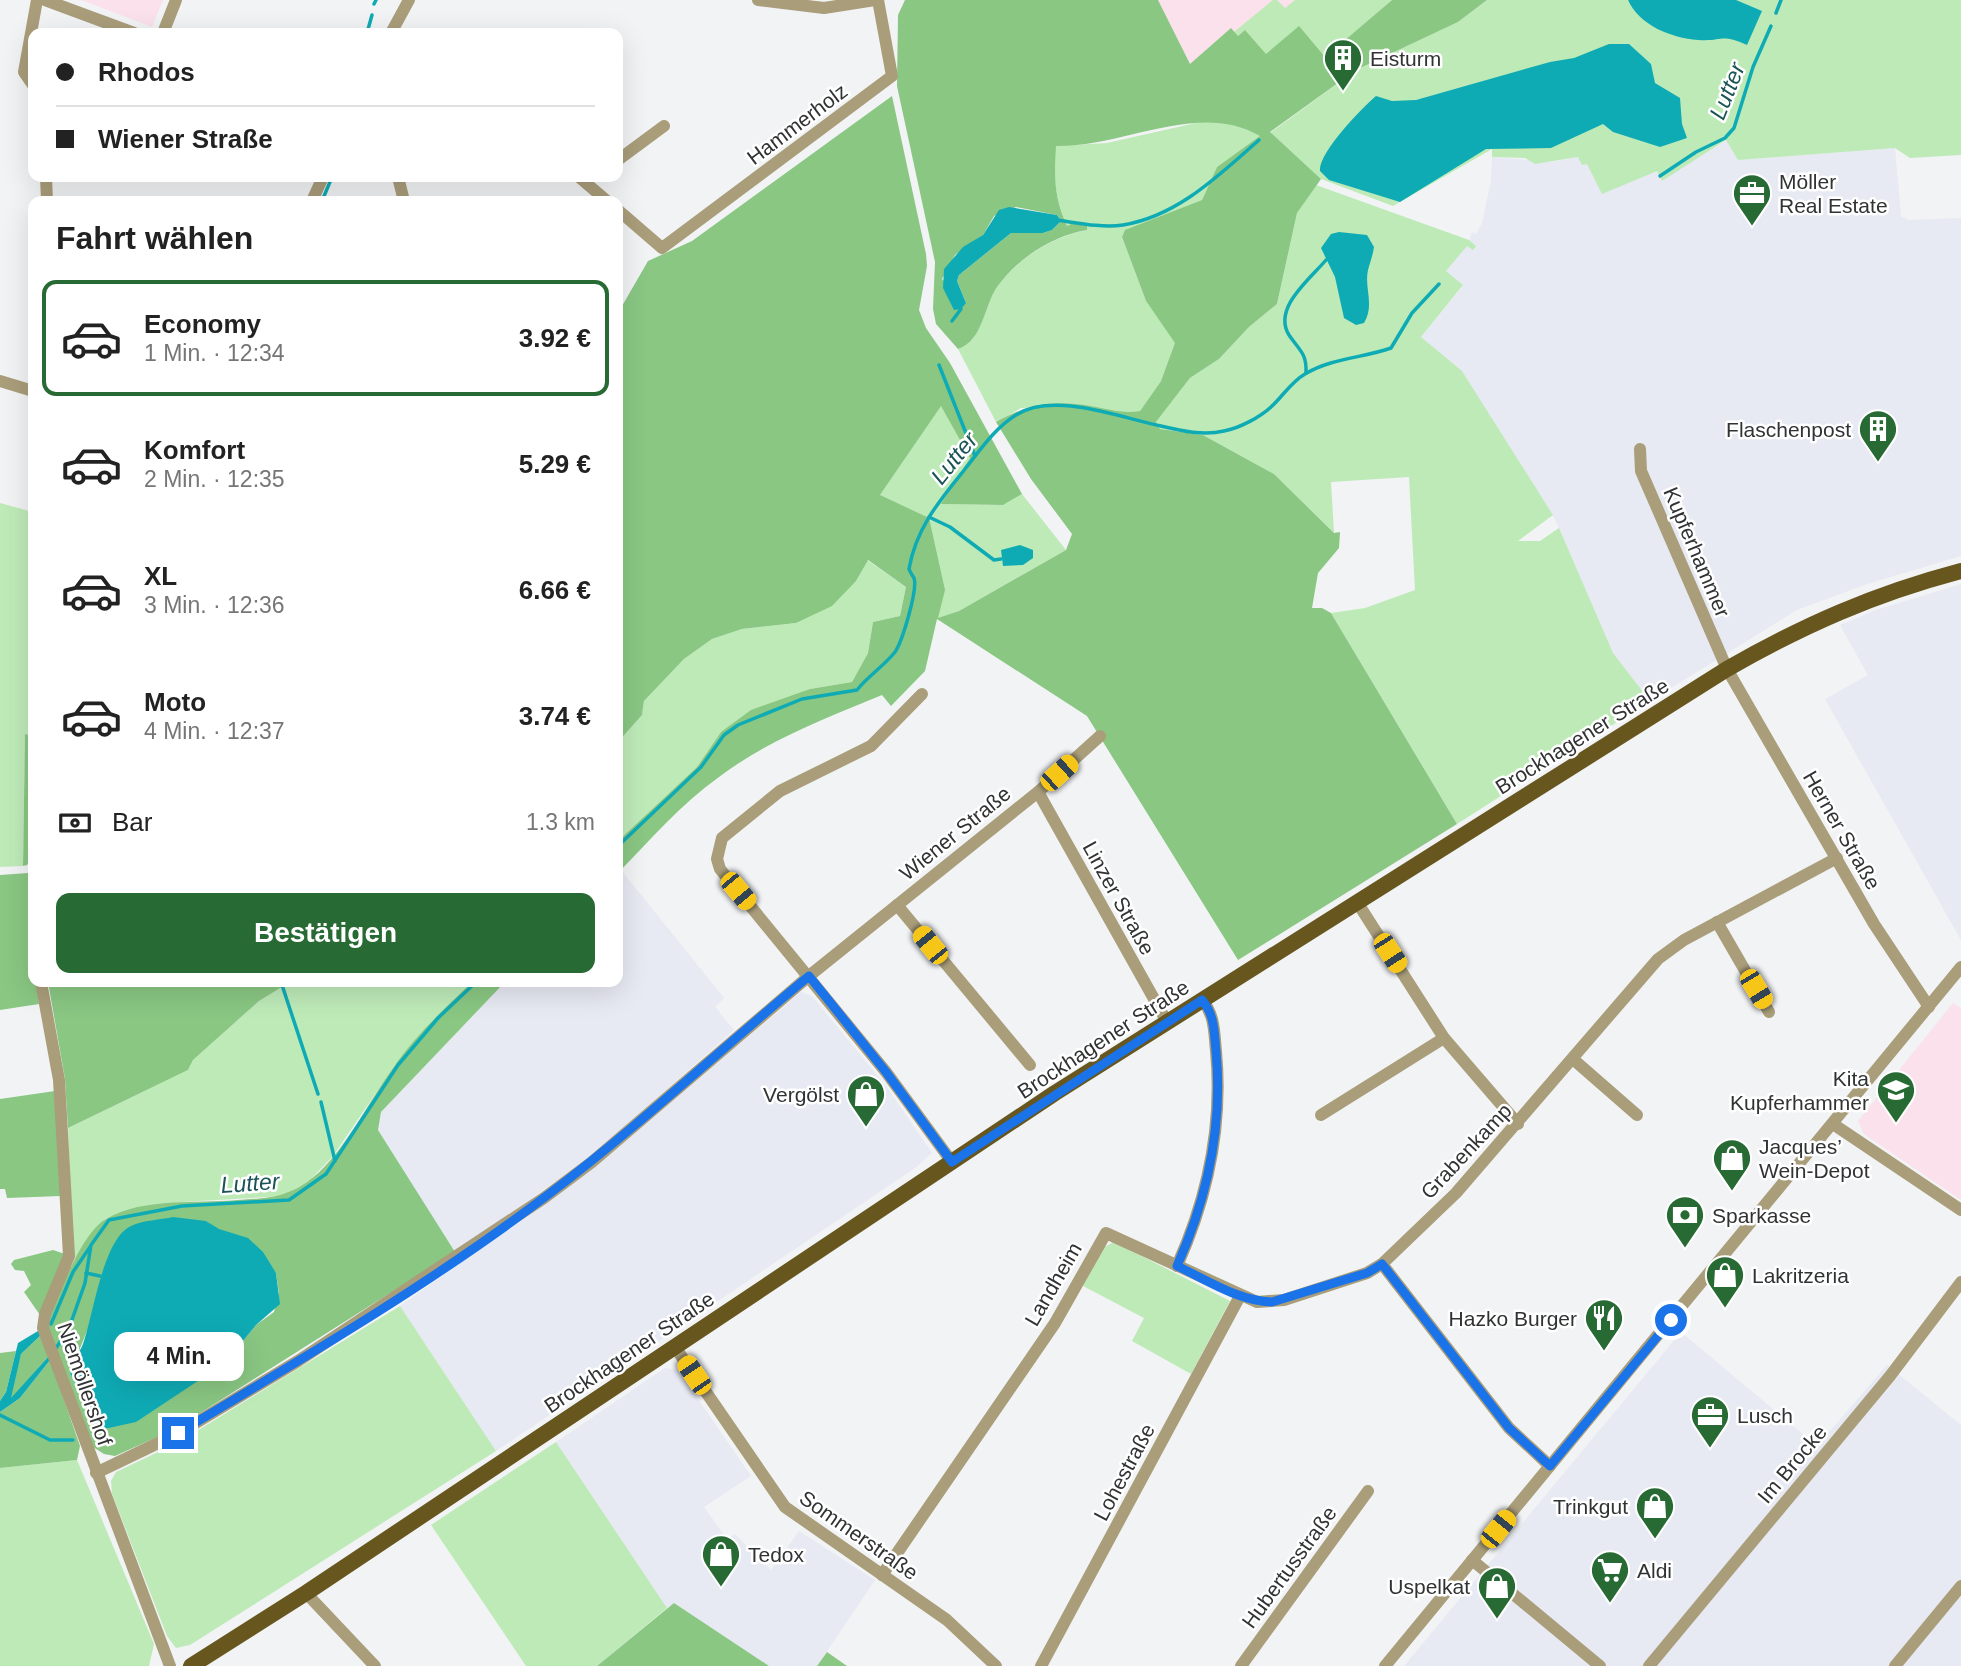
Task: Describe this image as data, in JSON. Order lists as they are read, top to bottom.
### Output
{
  "streets": {
    "main road": ["Brockhagener Straße"],
    "street": [
      "Hammerholz",
      "Kupferhammer",
      "Herner Straße",
      "Wiener Straße",
      "Linzer Straße",
      "Grabenkamp",
      "Landheim",
      "Niemöllershof",
      "Im Brocke",
      "Lohestraße",
      "Sommerstraße",
      "Hubertusstraße"
    ]
  },
  "crossings": [
    ["Kupferhammer", "Brockhagener Straße"],
    ["Kupferhammer", "Herner Straße"],
    ["Brockhagener Straße", "Herner Straße"],
    ["Brockhagener Straße", "Linzer Straße"],
    ["Brockhagener Straße", "Sommerstraße"],
    ["Herner Straße", "Grabenkamp"],
    ["Wiener Straße", "Linzer Straße"],
    ["Wiener Straße", "Niemöllershof"],
    ["Grabenkamp", "Landheim"],
    ["Landheim", "Lohestraße"],
    ["Landheim", "Sommerstraße"]
  ],
  "water": ["Lutter"],
  "places": {
    "building": ["Eisturm", "Flaschenpost"],
    "office": ["Möller Real Estate", "Lusch"],
    "school or university": ["Kita Kupferhammer"],
    "shop": [
      "Vergölst",
      "Jacques’ Wein-Depot",
      "Lakritzeria",
      "Trinkgut",
      "Tedox",
      "Uspelkat"
    ],
    "bank": ["Sparkasse"],
    "restaurant": ["Hazko Burger"],
    "supermarket": ["Aldi"]
  },
  "page": {
    "banner": ["Rhodos", "Wiener Straße"],
    "heading": "Fahrt wählen",
    "list": [
      {
        "name": "Economy",
        "note": "1 Min. · 12:34",
        "value": "3.92 €"
      },
      {
        "name": "Komfort",
        "note": "2 Min. · 12:35",
        "value": "5.29 €"
      },
      {
        "name": "XL",
        "note": "3 Min. · 12:36",
        "value": "6.66 €"
      },
      {
        "name": "Moto",
        "note": "4 Min. · 12:37",
        "value": "3.74 €"
      }
    ],
    "pay": ["Bar", "1.3 km"],
    "buttons": "Bestätigen",
    "bubble": "4 Min."
  }
}
